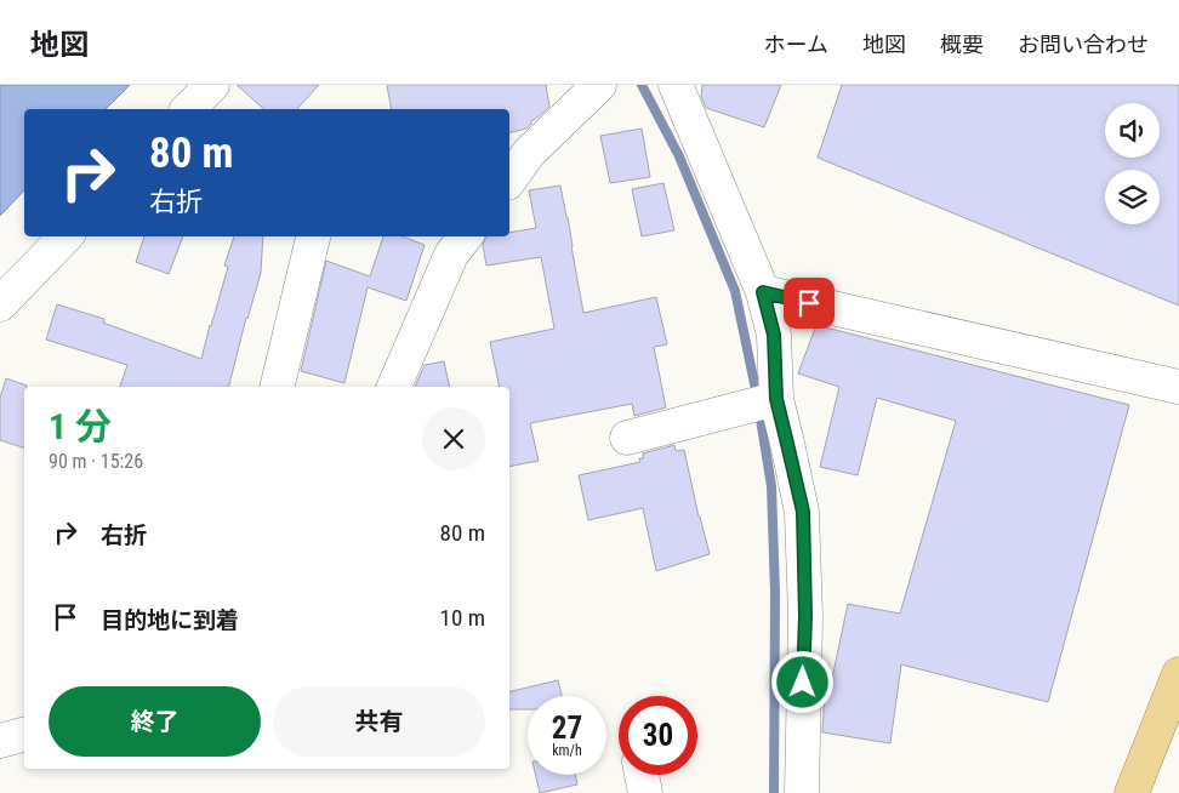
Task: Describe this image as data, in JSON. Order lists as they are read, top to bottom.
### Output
{
  "page": {
    "header": "地図",
    "nav": [
      "ホーム",
      "地図",
      "概要",
      "お問い合わせ"
    ],
    "turn": ["80 m", "右折"],
    "heading": ["1 分", "90 m · 15:26"],
    "list": [
      {
        "name": "右折",
        "value": "80 m"
      },
      {
        "name": "目的地に到着",
        "value": "10 m"
      }
    ],
    "buttons": ["終了", "共有"],
    "speed": "27 km/h",
    "limit": "30"
  }
}
